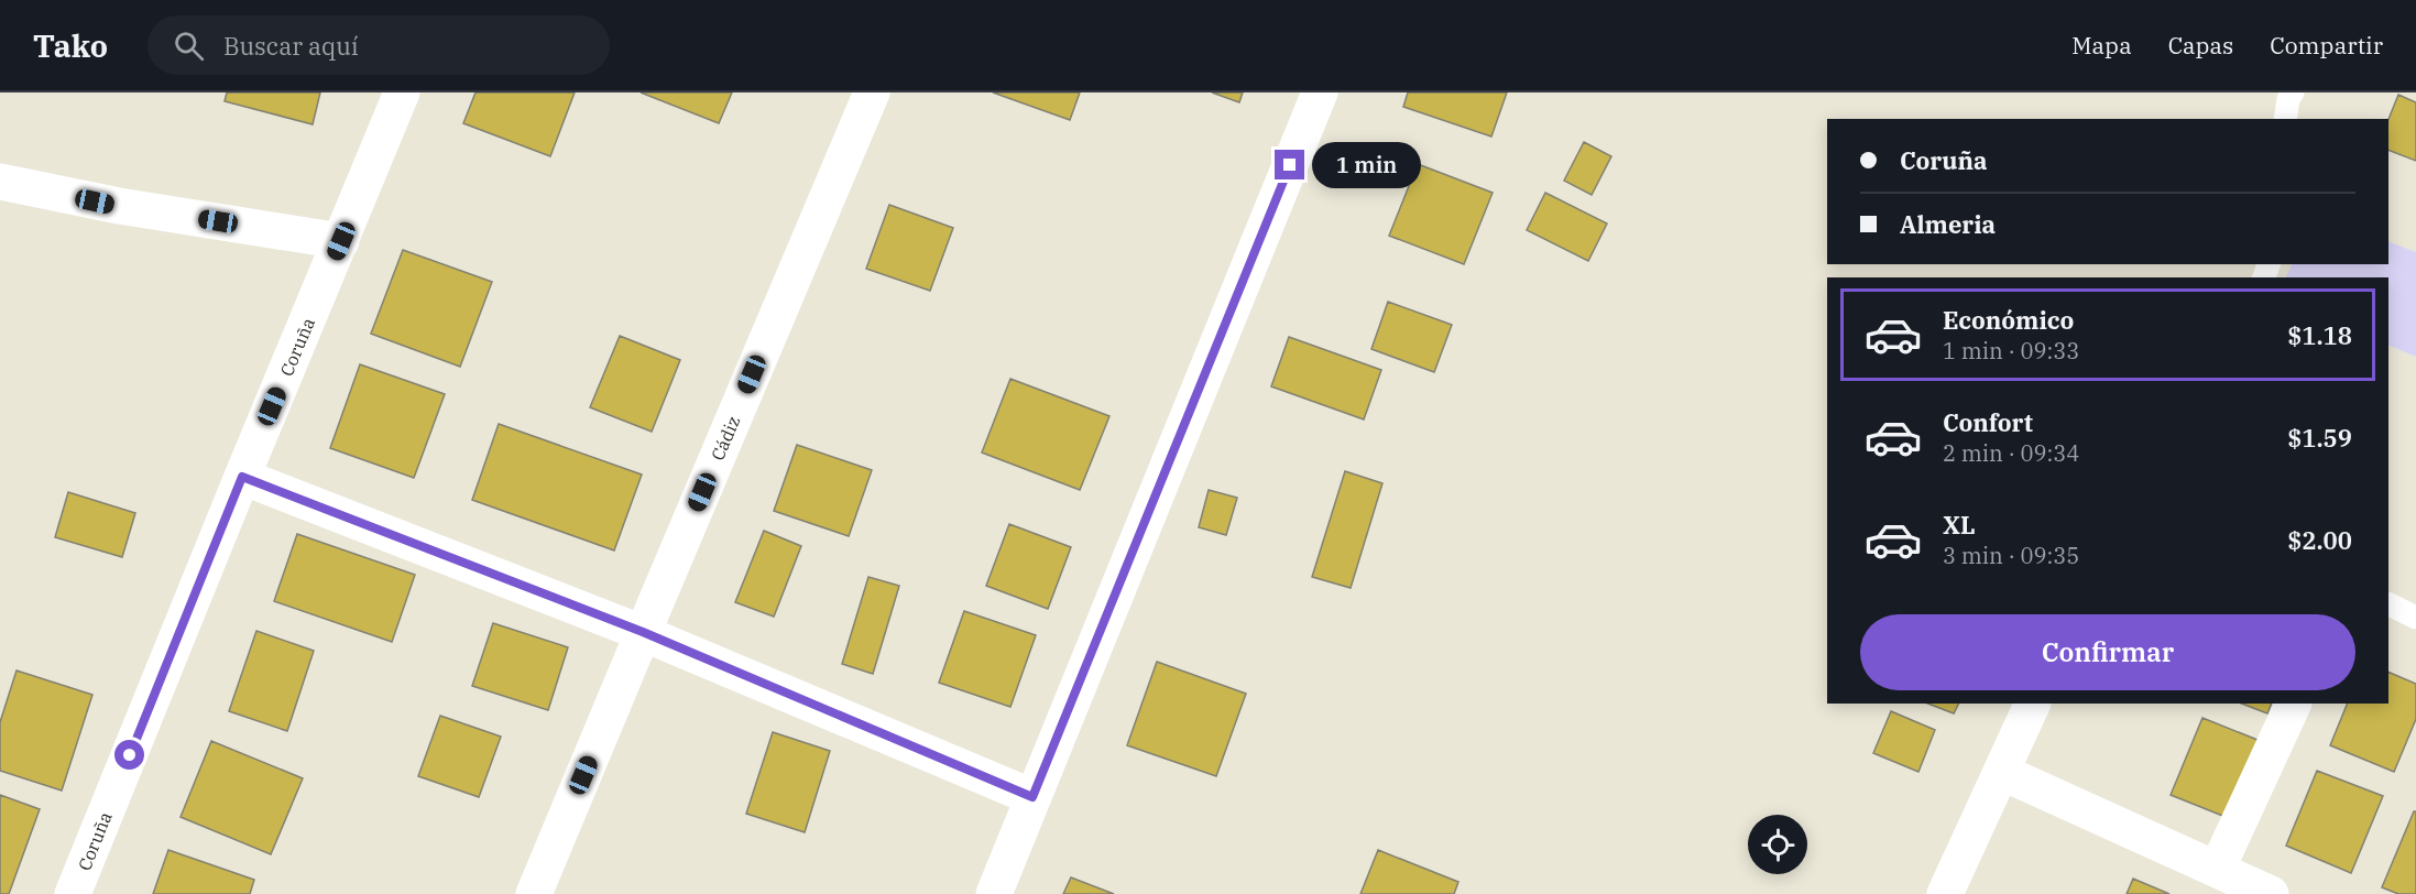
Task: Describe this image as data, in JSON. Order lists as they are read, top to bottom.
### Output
{
  "streets": {
    "street": ["Coruña", "Cádiz"]
  },
  "page": {
    "header": "Tako",
    "search": "Buscar aquí",
    "nav": ["Mapa", "Capas", "Compartir"],
    "banner": ["Coruña", "Almeria"],
    "bubble": "1 min",
    "list": [
      {
        "name": "Económico",
        "note": "1 min · 09:33",
        "value": "$1.18"
      },
      {
        "name": "Confort",
        "note": "2 min · 09:34",
        "value": "$1.59"
      },
      {
        "name": "XL",
        "note": "3 min · 09:35",
        "value": "$2.00"
      }
    ],
    "buttons": "Confirmar"
  }
}
